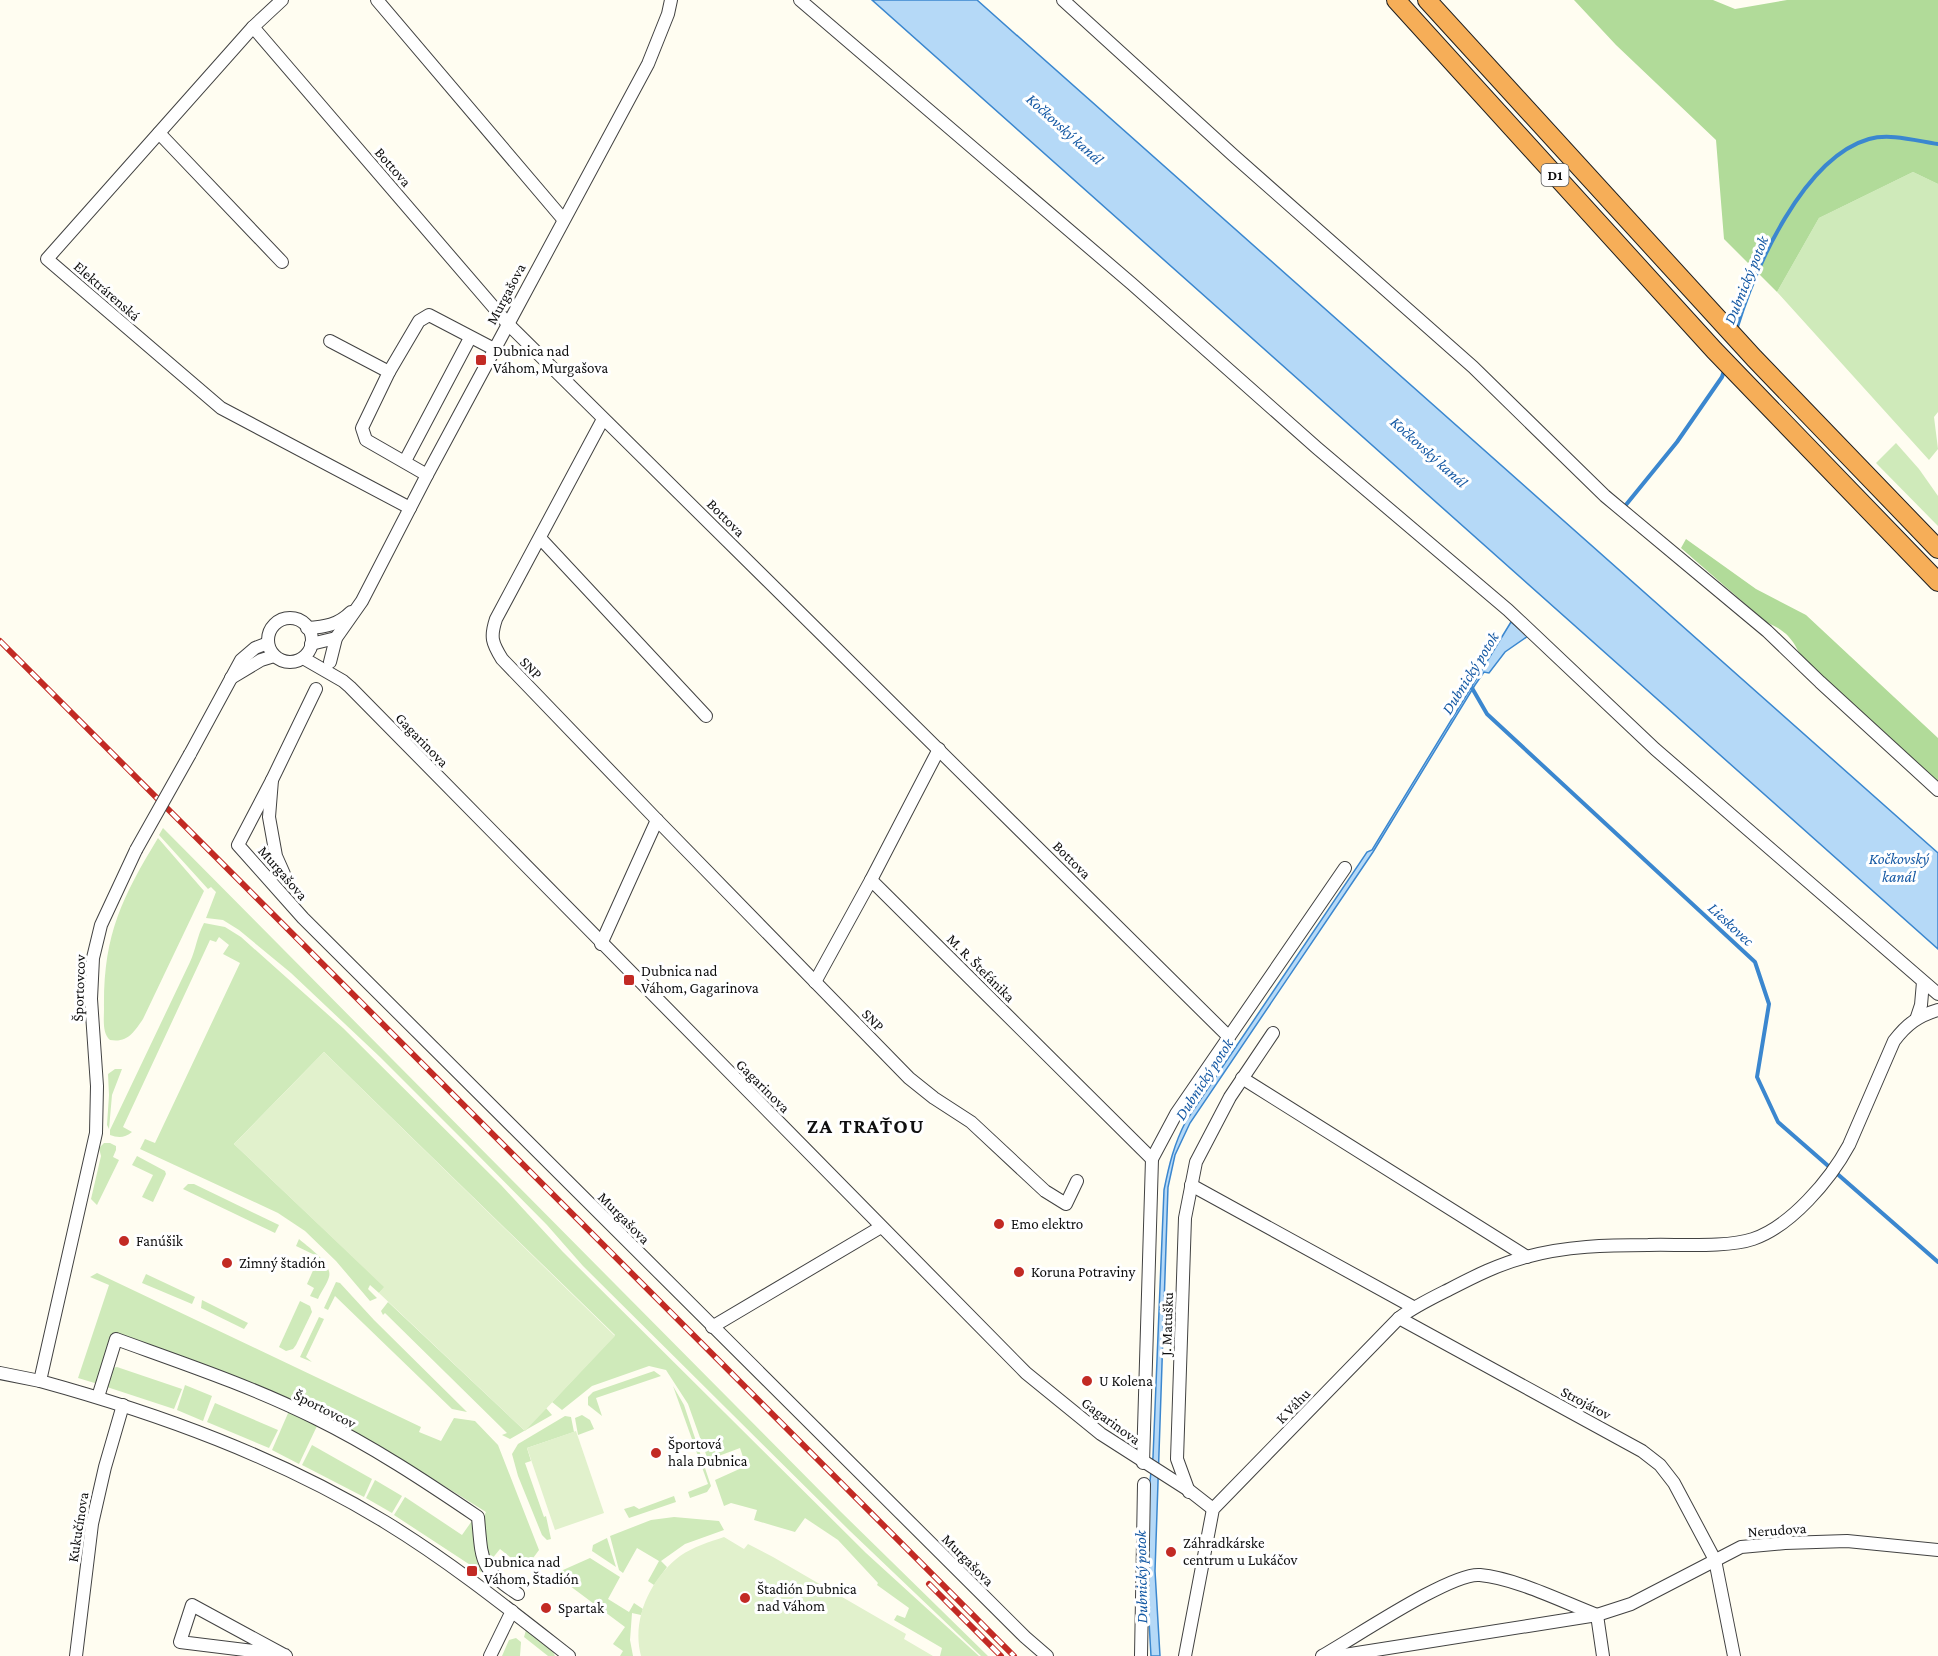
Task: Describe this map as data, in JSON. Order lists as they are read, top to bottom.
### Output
{
  "streets": {
    "highway": ["D1"],
    "street": [
      "Bottova",
      "Elektrárenská",
      "Murgašova",
      "SNP",
      "Gagarinova",
      "M. R. Štefánika",
      "Športovcov",
      "J. Matušku",
      "Strojárov",
      "K Váhu",
      "Kukučínova",
      "Nerudova"
    ]
  },
  "crossings": [
    ["Bottova", "Elektrárenská"],
    ["Bottova", "Murgašova"],
    ["Bottova", "SNP"],
    ["Elektrárenská", "Murgašova"],
    ["Murgašova", "Gagarinova"],
    ["Murgašova", "Športovcov"],
    ["Gagarinova", "Športovcov"],
    ["Gagarinova", "J. Matušku"],
    ["Gagarinova", "K Váhu"],
    ["Strojárov", "K Váhu"],
    ["Strojárov", "Nerudova"]
  ],
  "districts": ["ZA TRAŤOU"],
  "water": ["Kočkovský kanál", "Dubnický potok", "Lieskovec"],
  "places": {
    "transit": ["Dubnica nad Váhom, Murgašova", "Dubnica nad Váhom, Gagarinova", "Dubnica nad Váhom, Štadión"],
    "other": [
      "Emo elektro",
      "Fanúšik",
      "Zimný štadión",
      "Koruna Potraviny",
      "U Kolena",
      "Športová hala Dubnica",
      "Záhradkárske centrum u Lukáčov",
      "Štadión Dubnica nad Váhom",
      "Spartak"
    ]
  }
}
